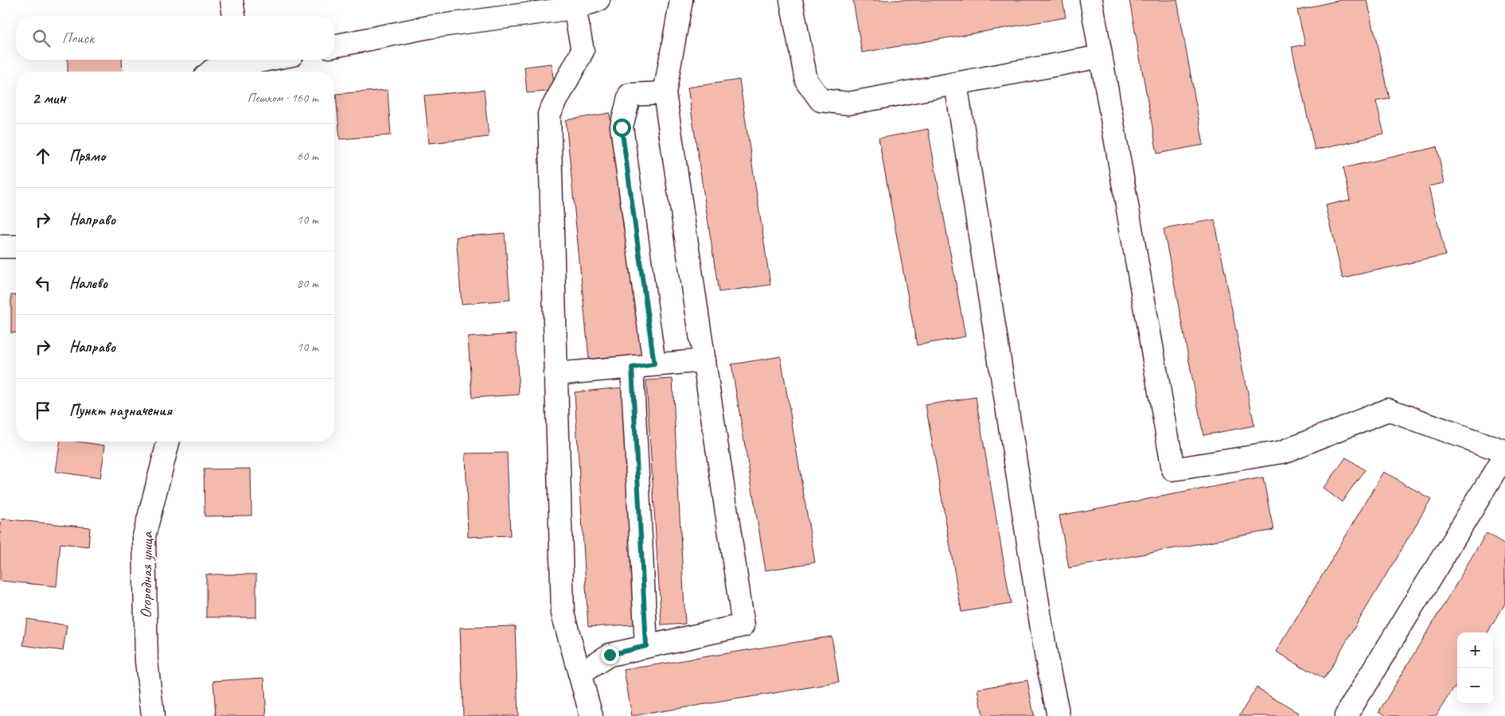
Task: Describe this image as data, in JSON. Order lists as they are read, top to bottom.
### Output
{
  "streets": {
    "street": ["Огородная улица"]
  },
  "page": {
    "search": "Поиск",
    "heading": ["2 мин", "Пешком · 160 m"],
    "list": [
      ["Прямо", "60 m"],
      ["Направо", "10 m"],
      ["Налево", "80 m"],
      ["Направо", "10 m"],
      "Пункт назначения"
    ],
    "map_buttons": ["+", "−"]
  }
}
